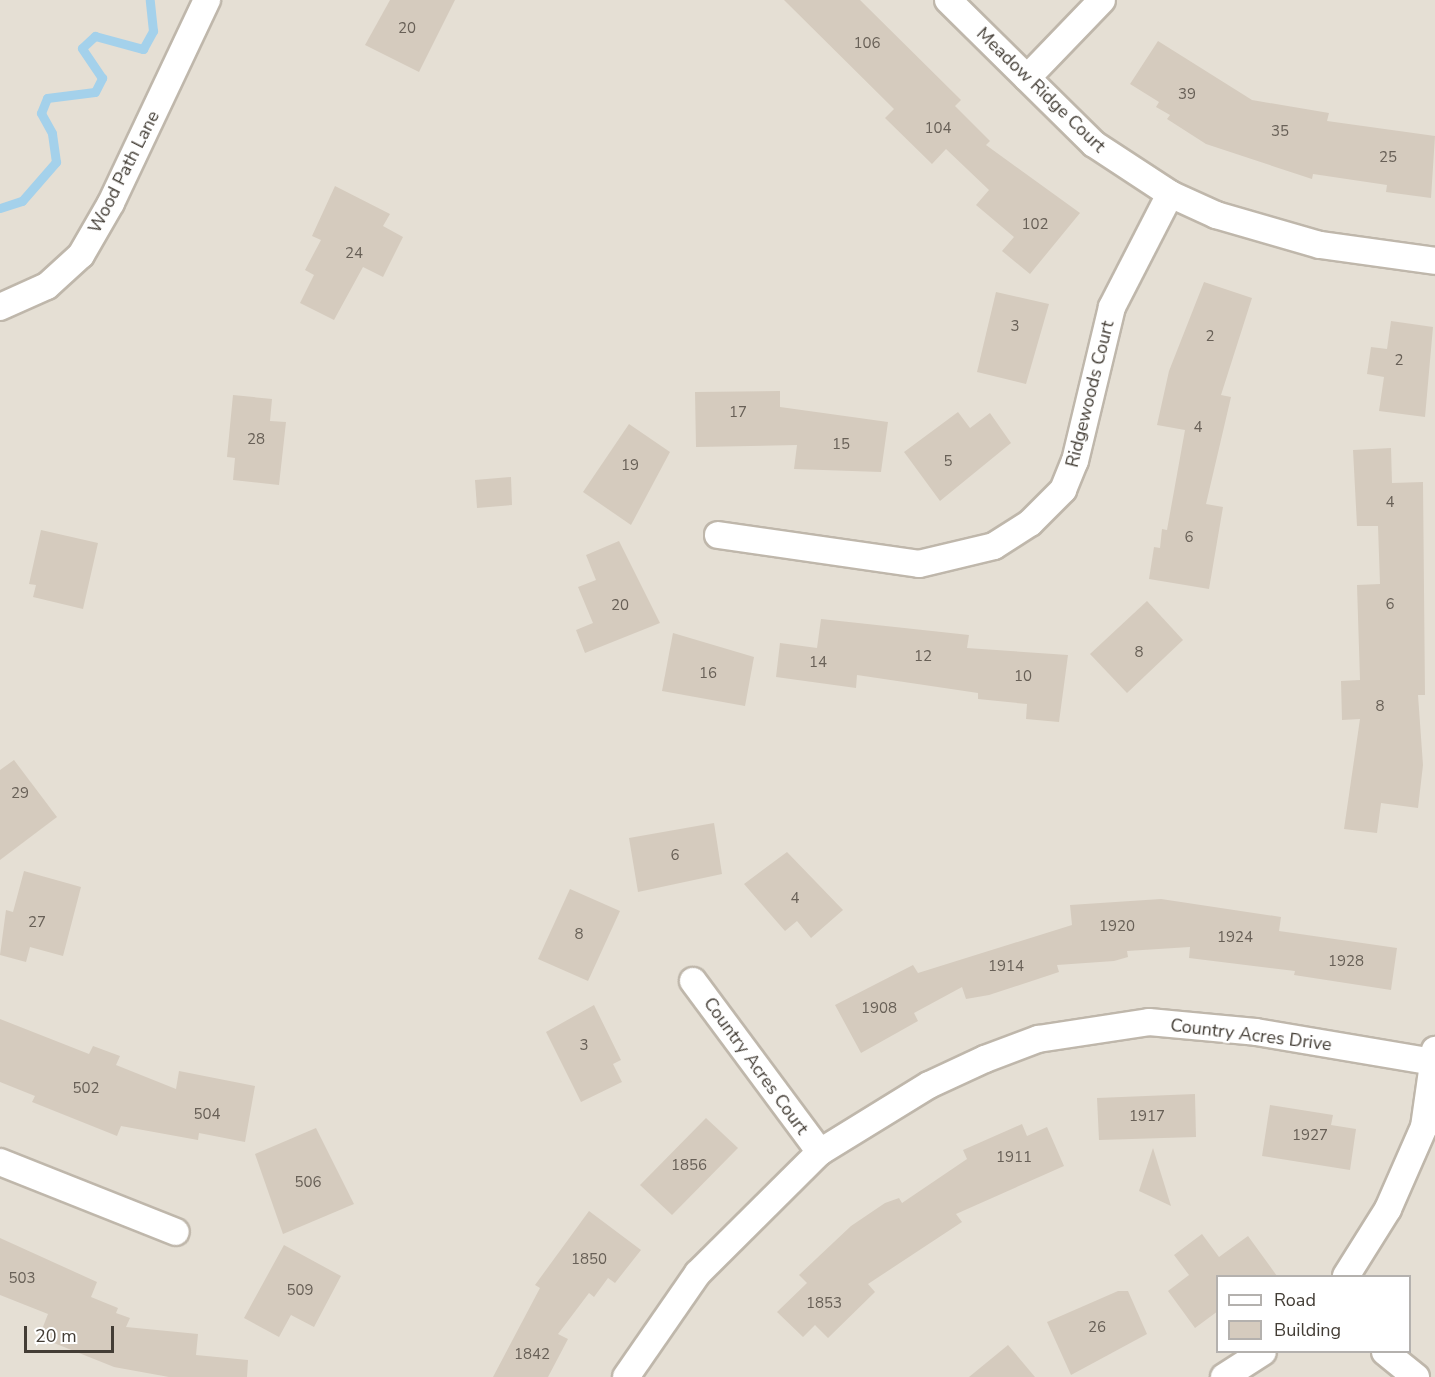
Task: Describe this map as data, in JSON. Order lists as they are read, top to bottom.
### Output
{
  "streets": {
    "street": [
      "Meadow Ridge Court",
      "Wood Path Lane",
      "Ridgewoods Court",
      "Country Acres Drive",
      "Country Acres Court"
    ]
  },
  "crossings": [
    ["Meadow Ridge Court", "Ridgewoods Court"],
    ["Country Acres Drive", "Country Acres Court"]
  ],
  "house_numbers": [
    "20",
    "106",
    "39",
    "104",
    "35",
    "25",
    "102",
    "24",
    "3",
    "2",
    "2",
    "17",
    "4",
    "28",
    "15",
    "5",
    "19",
    "4",
    "6",
    "6",
    "20",
    "8",
    "12",
    "14",
    "16",
    "10",
    "8",
    "29",
    "6",
    "4",
    "27",
    "1920",
    "8",
    "1924",
    "1928",
    "1914",
    "1908",
    "3",
    "502",
    "504",
    "1917",
    "1927",
    "1911",
    "1856",
    "506",
    "1850",
    "503",
    "509",
    "1853",
    "26",
    "1842"
  ],
  "legend": ["Road", "Building"],
  "scale_bar": "20 m"
}
